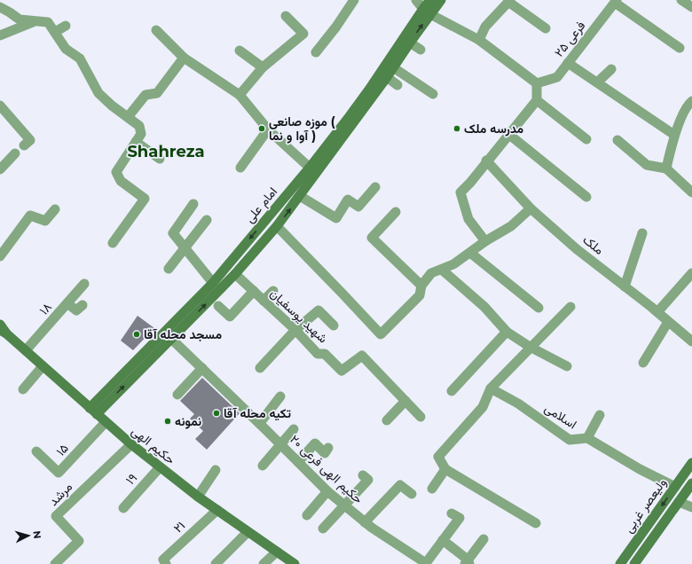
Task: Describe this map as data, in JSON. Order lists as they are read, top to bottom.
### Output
{
  "streets": {
    "main road": ["امام علی", "حکیم الهی", "ولیعصر غربی"],
    "street": [
      "فرعی ۲۵",
      "ملک",
      "۱۸",
      "شهید یوسفیان",
      "اسلامی",
      "۱۵",
      "حکیم الهی فرعی ۲۰",
      "۱۹",
      "مرشد",
      "۲۱"
    ]
  },
  "crossings": [
    ["امام علی", "حکیم الهی"],
    ["۱۸", "حکیم الهی"],
    ["اسلامی", "ولیعصر غربی"],
    ["حکیم الهی", "۱۵"],
    ["حکیم الهی", "۱۹"],
    ["حکیم الهی", "مرشد"],
    ["حکیم الهی", "۲۱"]
  ],
  "districts": ["Shahreza"],
  "places": [
    "موزه صانعی ( آوا و نما )",
    "مدرسه ملک",
    "مسجد محله آقا",
    "تکیه محله آقا",
    "نمونه"
  ],
  "north": "right"
}
